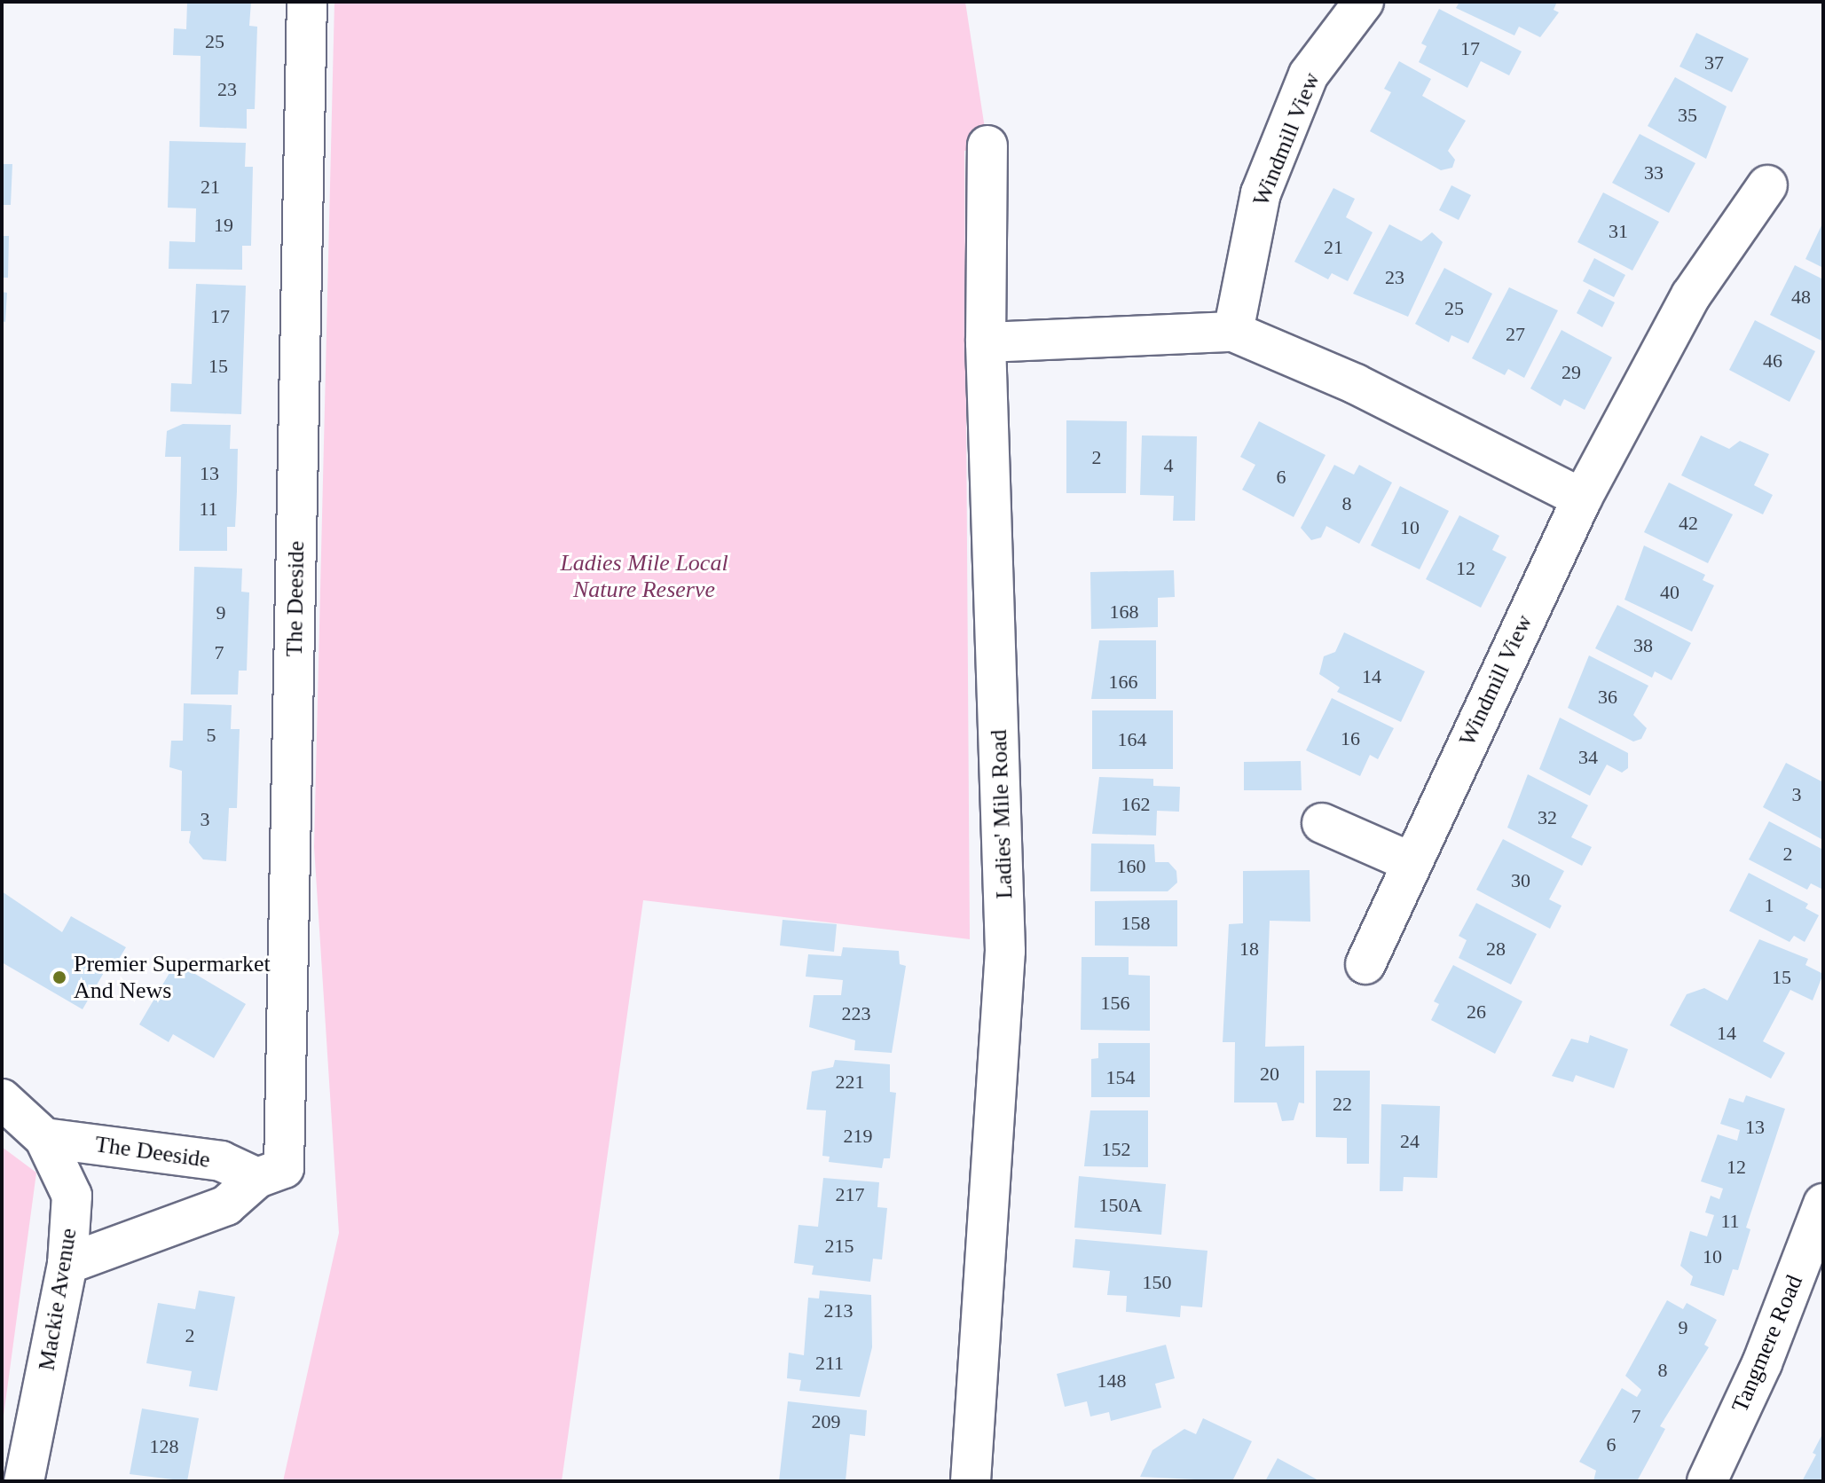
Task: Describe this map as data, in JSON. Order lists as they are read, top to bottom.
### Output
{
  "streets": {
    "street": [
      "Windmill View",
      "The Deeside",
      "Ladies' Mile Road",
      "Mackie Avenue",
      "Tangmere Road"
    ]
  },
  "crossings": [
    ["The Deeside", "Mackie Avenue"]
  ],
  "parks": ["Ladies Mile Local Nature Reserve"],
  "places": ["Premier Supermarket And News"],
  "house_numbers": [
    "25",
    "17",
    "37",
    "23",
    "35",
    "33",
    "21",
    "19",
    "31",
    "21",
    "23",
    "48",
    "25",
    "17",
    "27",
    "46",
    "15",
    "29",
    "2",
    "4",
    "13",
    "6",
    "8",
    "11",
    "42",
    "10",
    "12",
    "40",
    "168",
    "9",
    "38",
    "7",
    "14",
    "166",
    "36",
    "5",
    "16",
    "164",
    "34",
    "3",
    "162",
    "32",
    "3",
    "2",
    "160",
    "30",
    "1",
    "158",
    "18",
    "28",
    "15",
    "156",
    "26",
    "223",
    "14",
    "20",
    "154",
    "221",
    "22",
    "13",
    "219",
    "24",
    "152",
    "12",
    "217",
    "150A",
    "11",
    "215",
    "10",
    "150",
    "213",
    "9",
    "2",
    "211",
    "8",
    "148",
    "7",
    "209",
    "6",
    "128"
  ]
}
